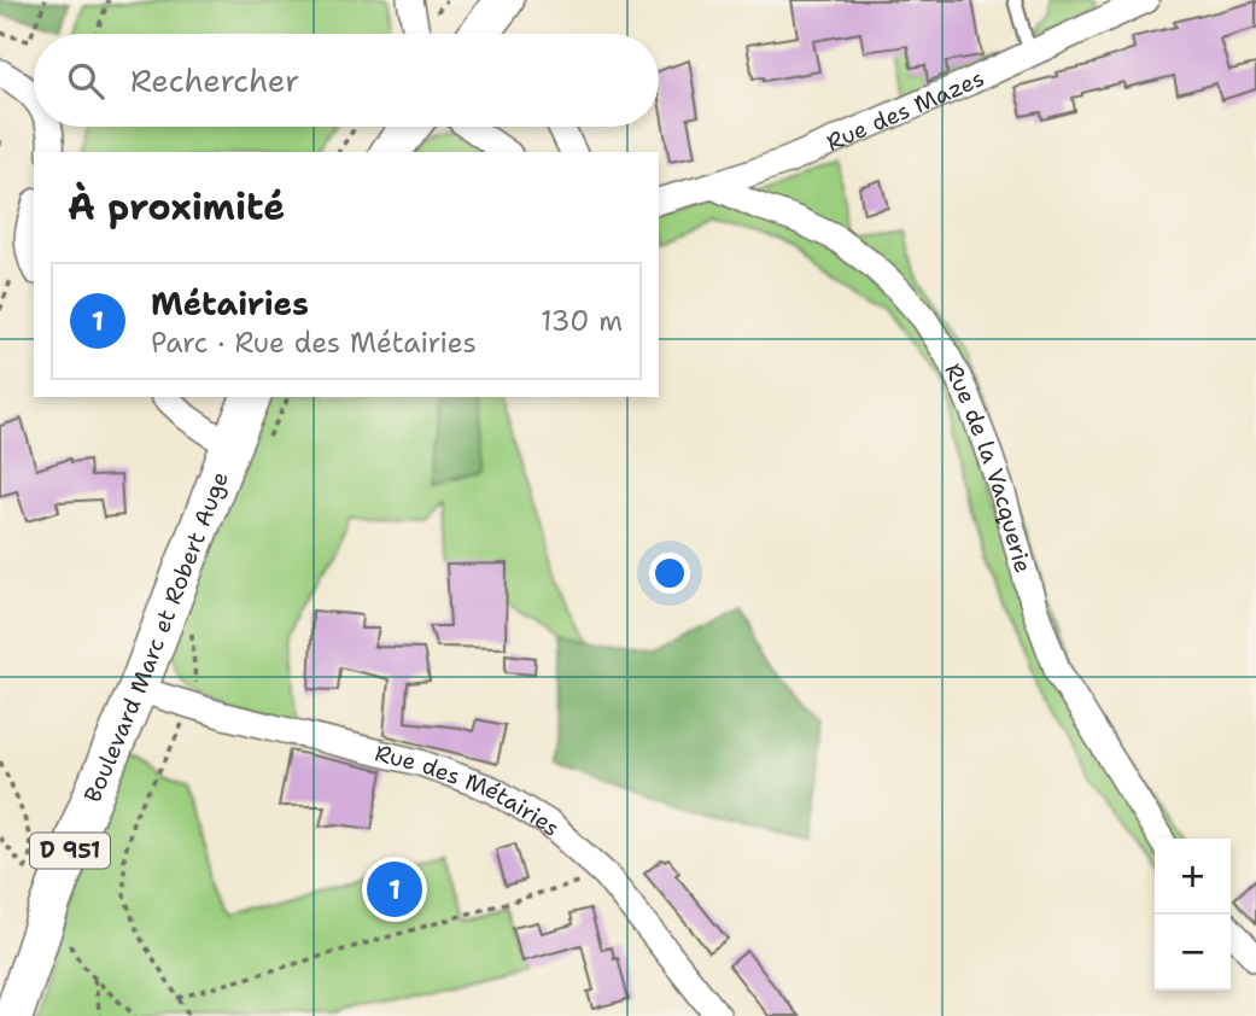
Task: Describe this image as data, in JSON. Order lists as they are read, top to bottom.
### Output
{
  "streets": {
    "main road": ["Boulevard Marc et Robert Auge", "D 951"],
    "street": ["Rue des Mazes", "Rue de la Vacquerie", "Rue des Métairies"]
  },
  "crossings": [
    ["Rue des Mazes", "Rue de la Vacquerie"],
    ["Boulevard Marc et Robert Auge", "Rue des Métairies"],
    ["Boulevard Marc et Robert Auge", "D 951"]
  ],
  "page": {
    "search": "Rechercher",
    "heading": "À proximité",
    "list": [
      {
        "mark": "1",
        "name": "Métairies",
        "note": "Parc · Rue des Métairies",
        "value": "130 m"
      }
    ],
    "map_buttons": ["+", "−"],
    "pins": "1"
  }
}
